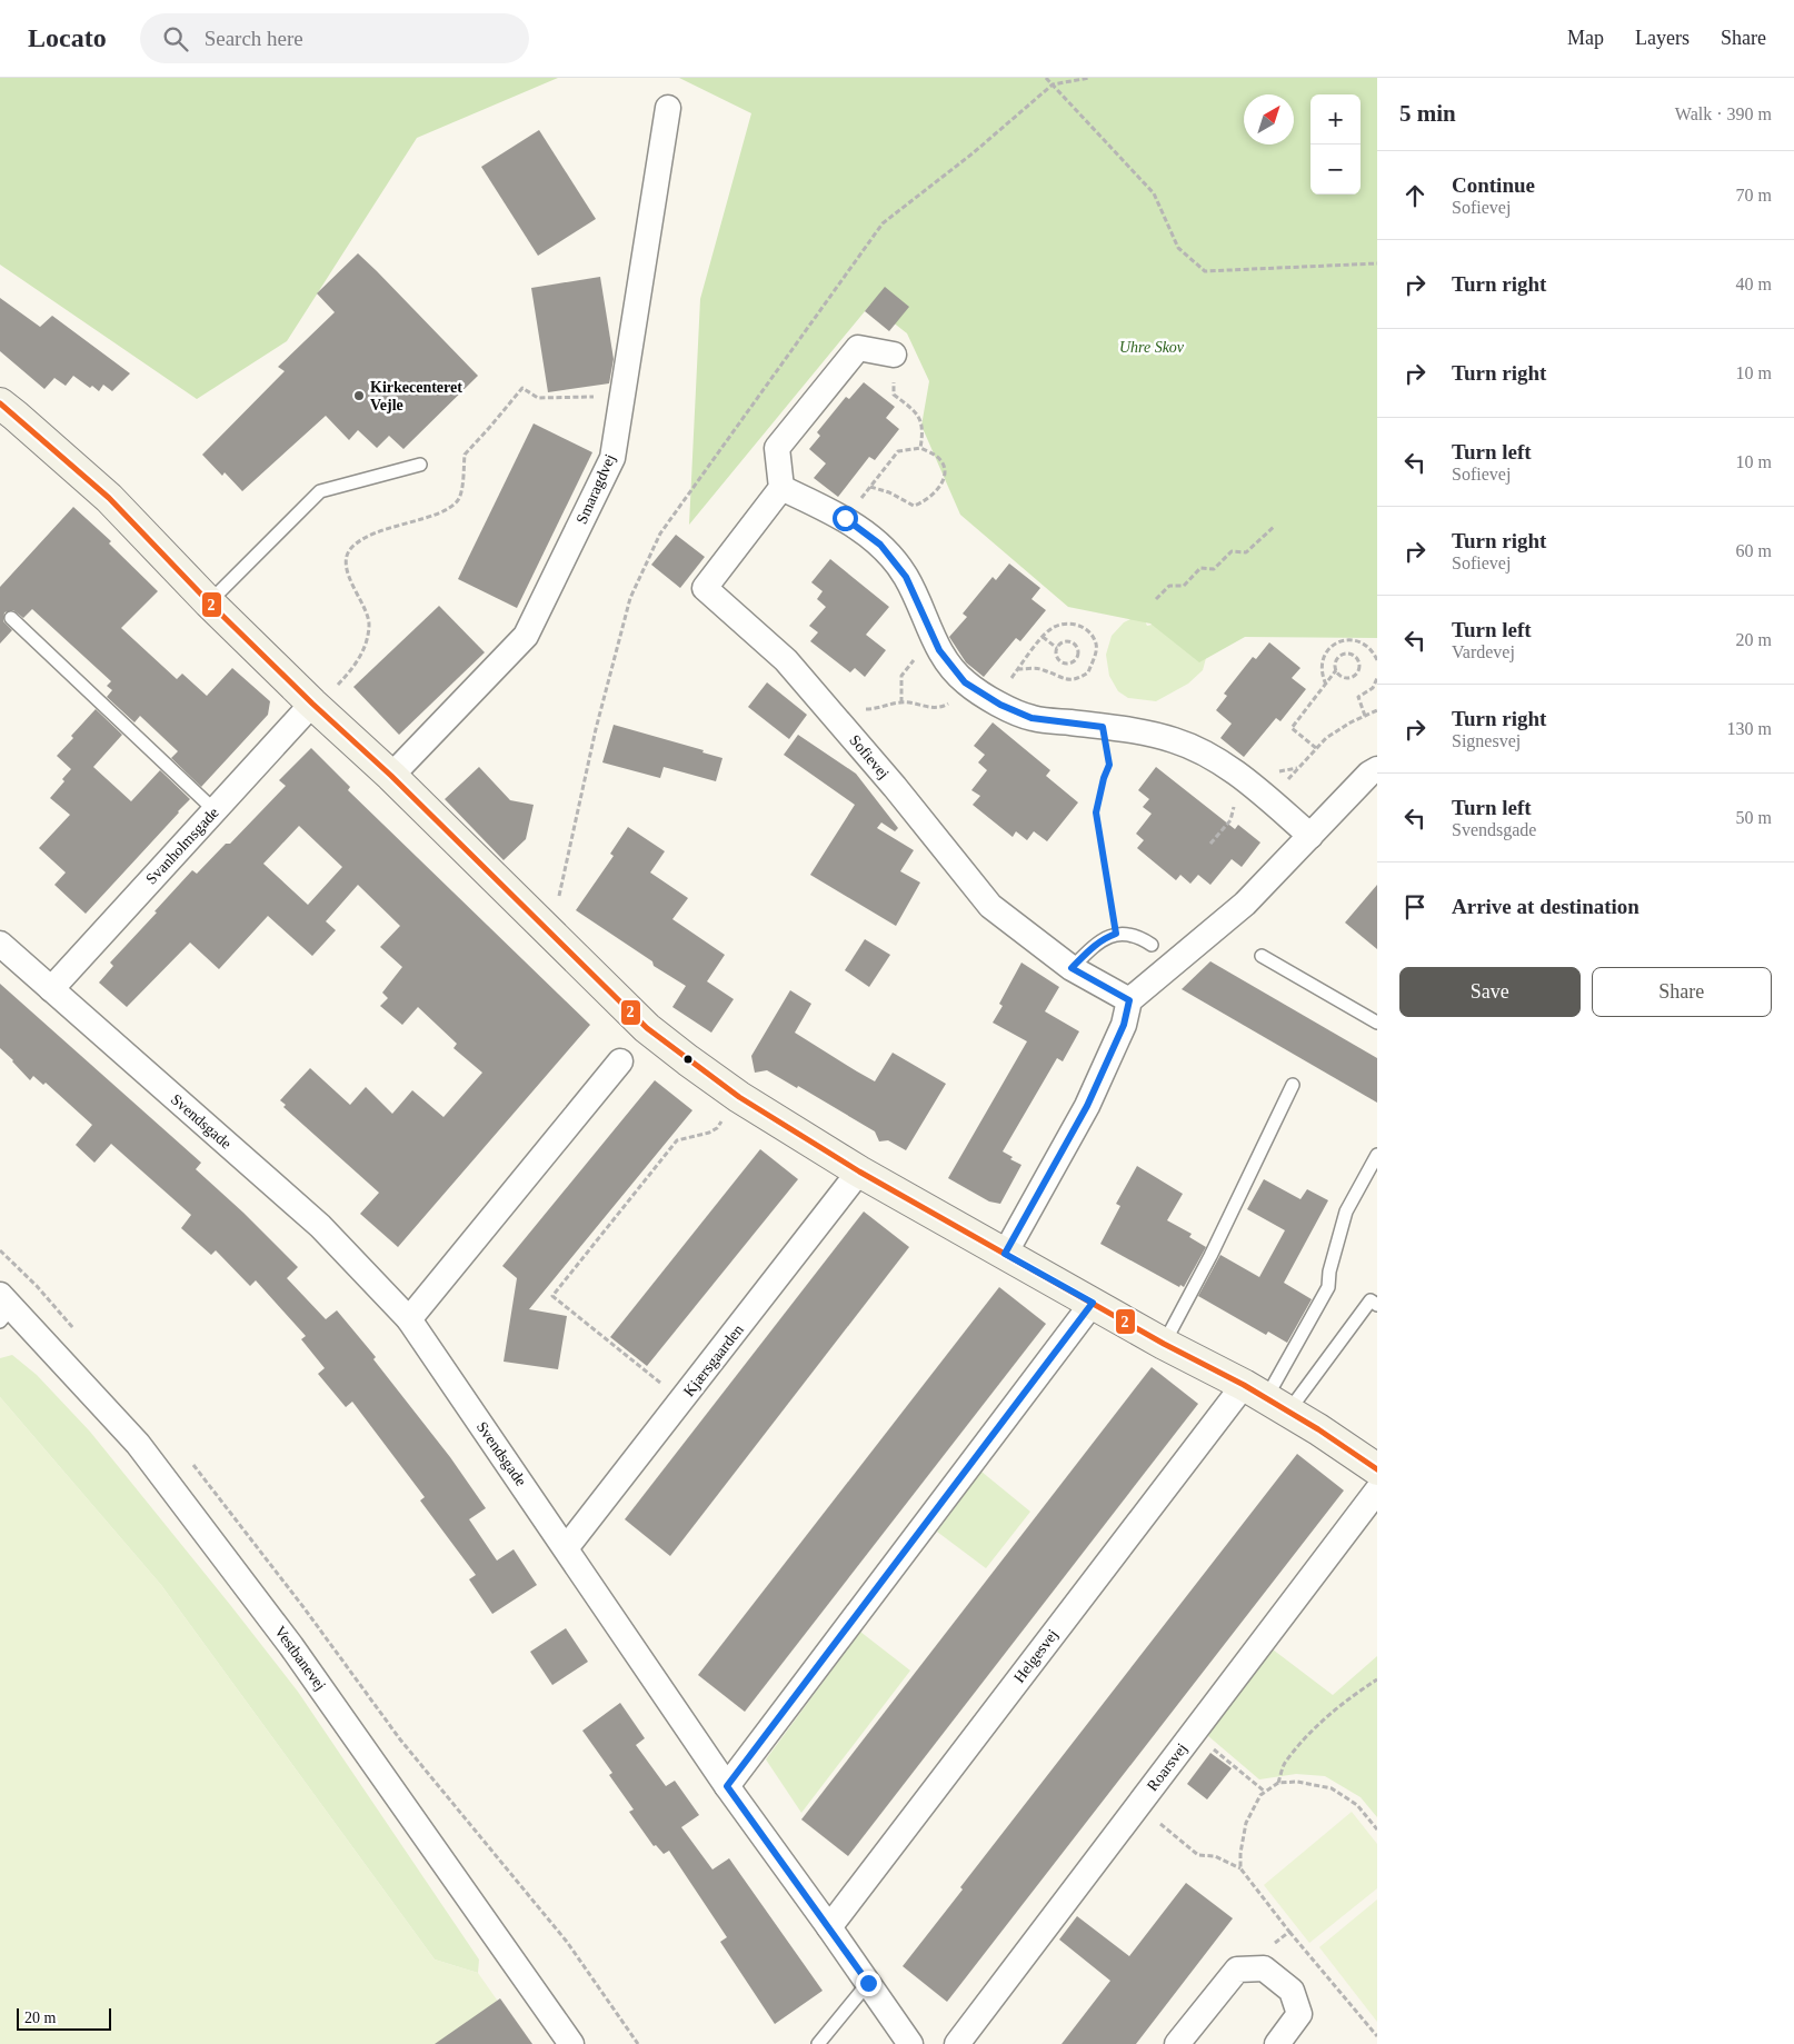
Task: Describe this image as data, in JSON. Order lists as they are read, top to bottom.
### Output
{
  "streets": {
    "street": [
      "Smaragdvej",
      "Sofievej",
      "Svanholmsgade",
      "Svendsgade",
      "Kjærsgaarden",
      "Helgesvej",
      "Vestbanevej",
      "Roarsvej"
    ]
  },
  "crossings": [
    ["Svanholmsgade", "Svendsgade"],
    ["Svendsgade", "Kjærsgaarden"],
    ["Svendsgade", "Helgesvej"]
  ],
  "parks": ["Uhre Skov"],
  "places": ["Kirkecenteret Vejle"],
  "lines": ["transit line 2"],
  "scale_bar": "20 m",
  "north": "top right",
  "page": {
    "header": "Locato",
    "search": "Search here",
    "nav": ["Map", "Layers", "Share"],
    "heading": ["5 min", "Walk · 390 m"],
    "map_buttons": ["+", "−"],
    "list": [
      ["Continue", "Sofievej", "70 m"],
      ["Turn right", "40 m"],
      ["Turn right", "10 m"],
      ["Turn left", "Sofievej", "10 m"],
      ["Turn right", "Sofievej", "60 m"],
      ["Turn left", "Vardevej", "20 m"],
      ["Turn right", "Signesvej", "130 m"],
      ["Turn left", "Svendsgade", "50 m"],
      "Arrive at destination"
    ],
    "buttons": ["Save", "Share"],
    "scale": "20 m"
  }
}
